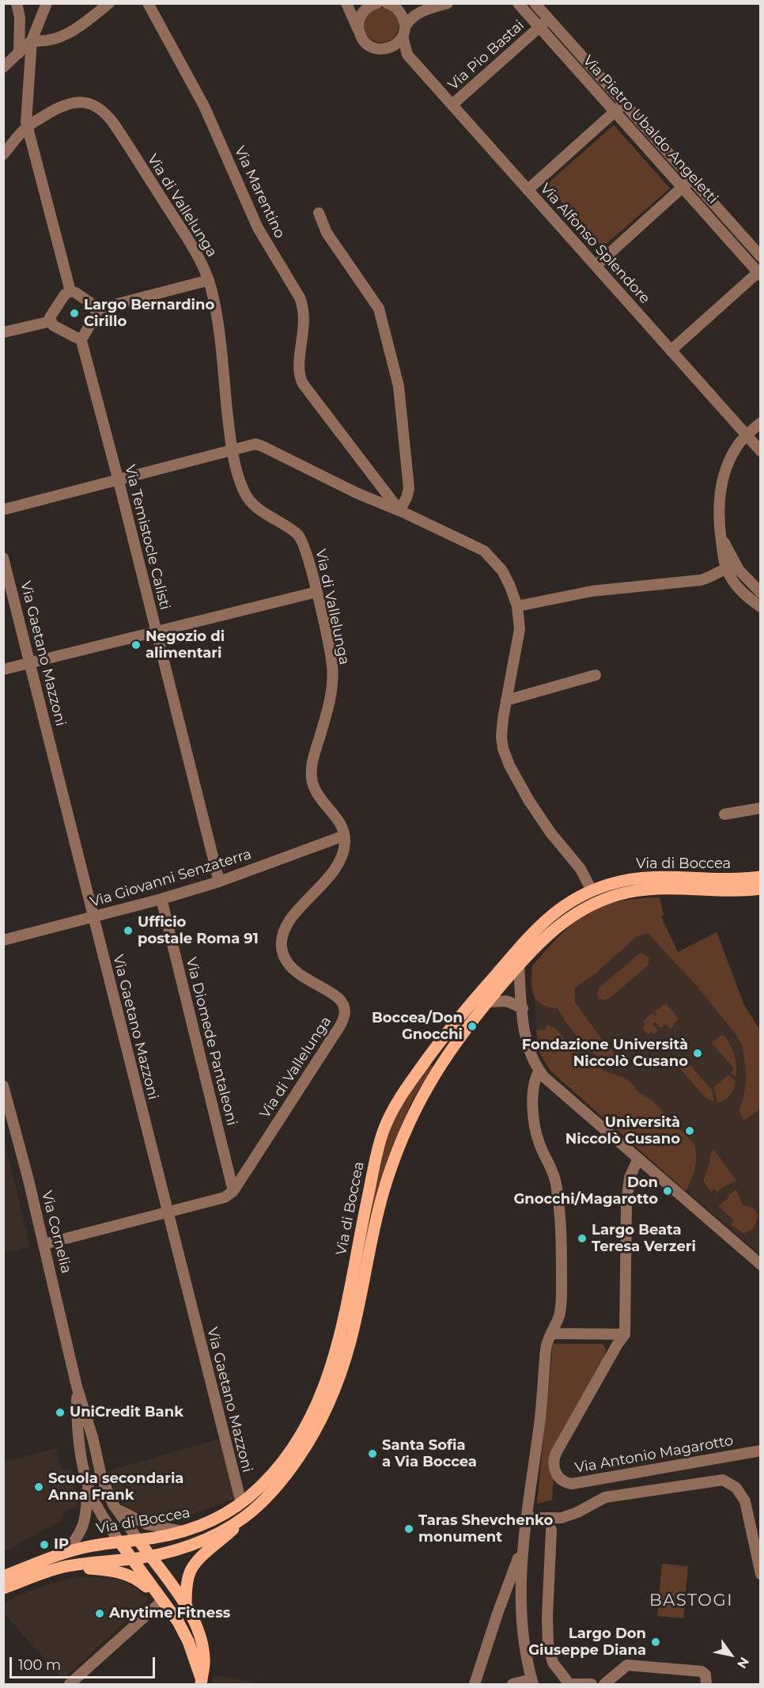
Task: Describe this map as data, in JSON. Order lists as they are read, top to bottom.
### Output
{
  "streets": {
    "main road": ["Via di Boccea"],
    "street": [
      "Via Pio Bastai",
      "Via Pietro Ubaldo Angeletti",
      "Via Marentino",
      "Via di Vallelunga",
      "Via Alfonso Splendore",
      "Via Temistocle Calisti",
      "Via Gaetano Mazzoni",
      "Via Giovanni Senzaterra",
      "Via Diomede Pantaleoni",
      "Via Cornelia",
      "Via Antonio Magarotto"
    ]
  },
  "crossings": [
    ["Via Pio Bastai", "Via Pietro Ubaldo Angeletti"],
    ["Via Pio Bastai", "Via Alfonso Splendore"],
    ["Via di Vallelunga", "Via Giovanni Senzaterra"],
    ["Via di Vallelunga", "Via Diomede Pantaleoni"],
    ["Via Temistocle Calisti", "Via Giovanni Senzaterra"],
    ["Via Gaetano Mazzoni", "Via di Boccea"],
    ["Via Gaetano Mazzoni", "Via Giovanni Senzaterra"],
    ["Via di Boccea", "Via Cornelia"],
    ["Via Giovanni Senzaterra", "Via Diomede Pantaleoni"]
  ],
  "districts": ["BASTOGI"],
  "places": [
    "Largo Bernardino Cirillo",
    "Negozio di alimentari",
    "Ufficio postale Roma 91",
    "Boccea/Don Gnocchi",
    "Fondazione Università Niccolò Cusano",
    "Università Niccolò Cusano",
    "Don Gnocchi/Magarotto",
    "Largo Beata Teresa Verzeri",
    "UniCredit Bank",
    "Santa Sofia a Via Boccea",
    "Scuola secondaria Anna Frank",
    "Taras Shevchenko monument",
    "IP",
    "Anytime Fitness",
    "Largo Don Giuseppe Diana"
  ],
  "scale_bar": "100 m",
  "north": "bottom right"
}
